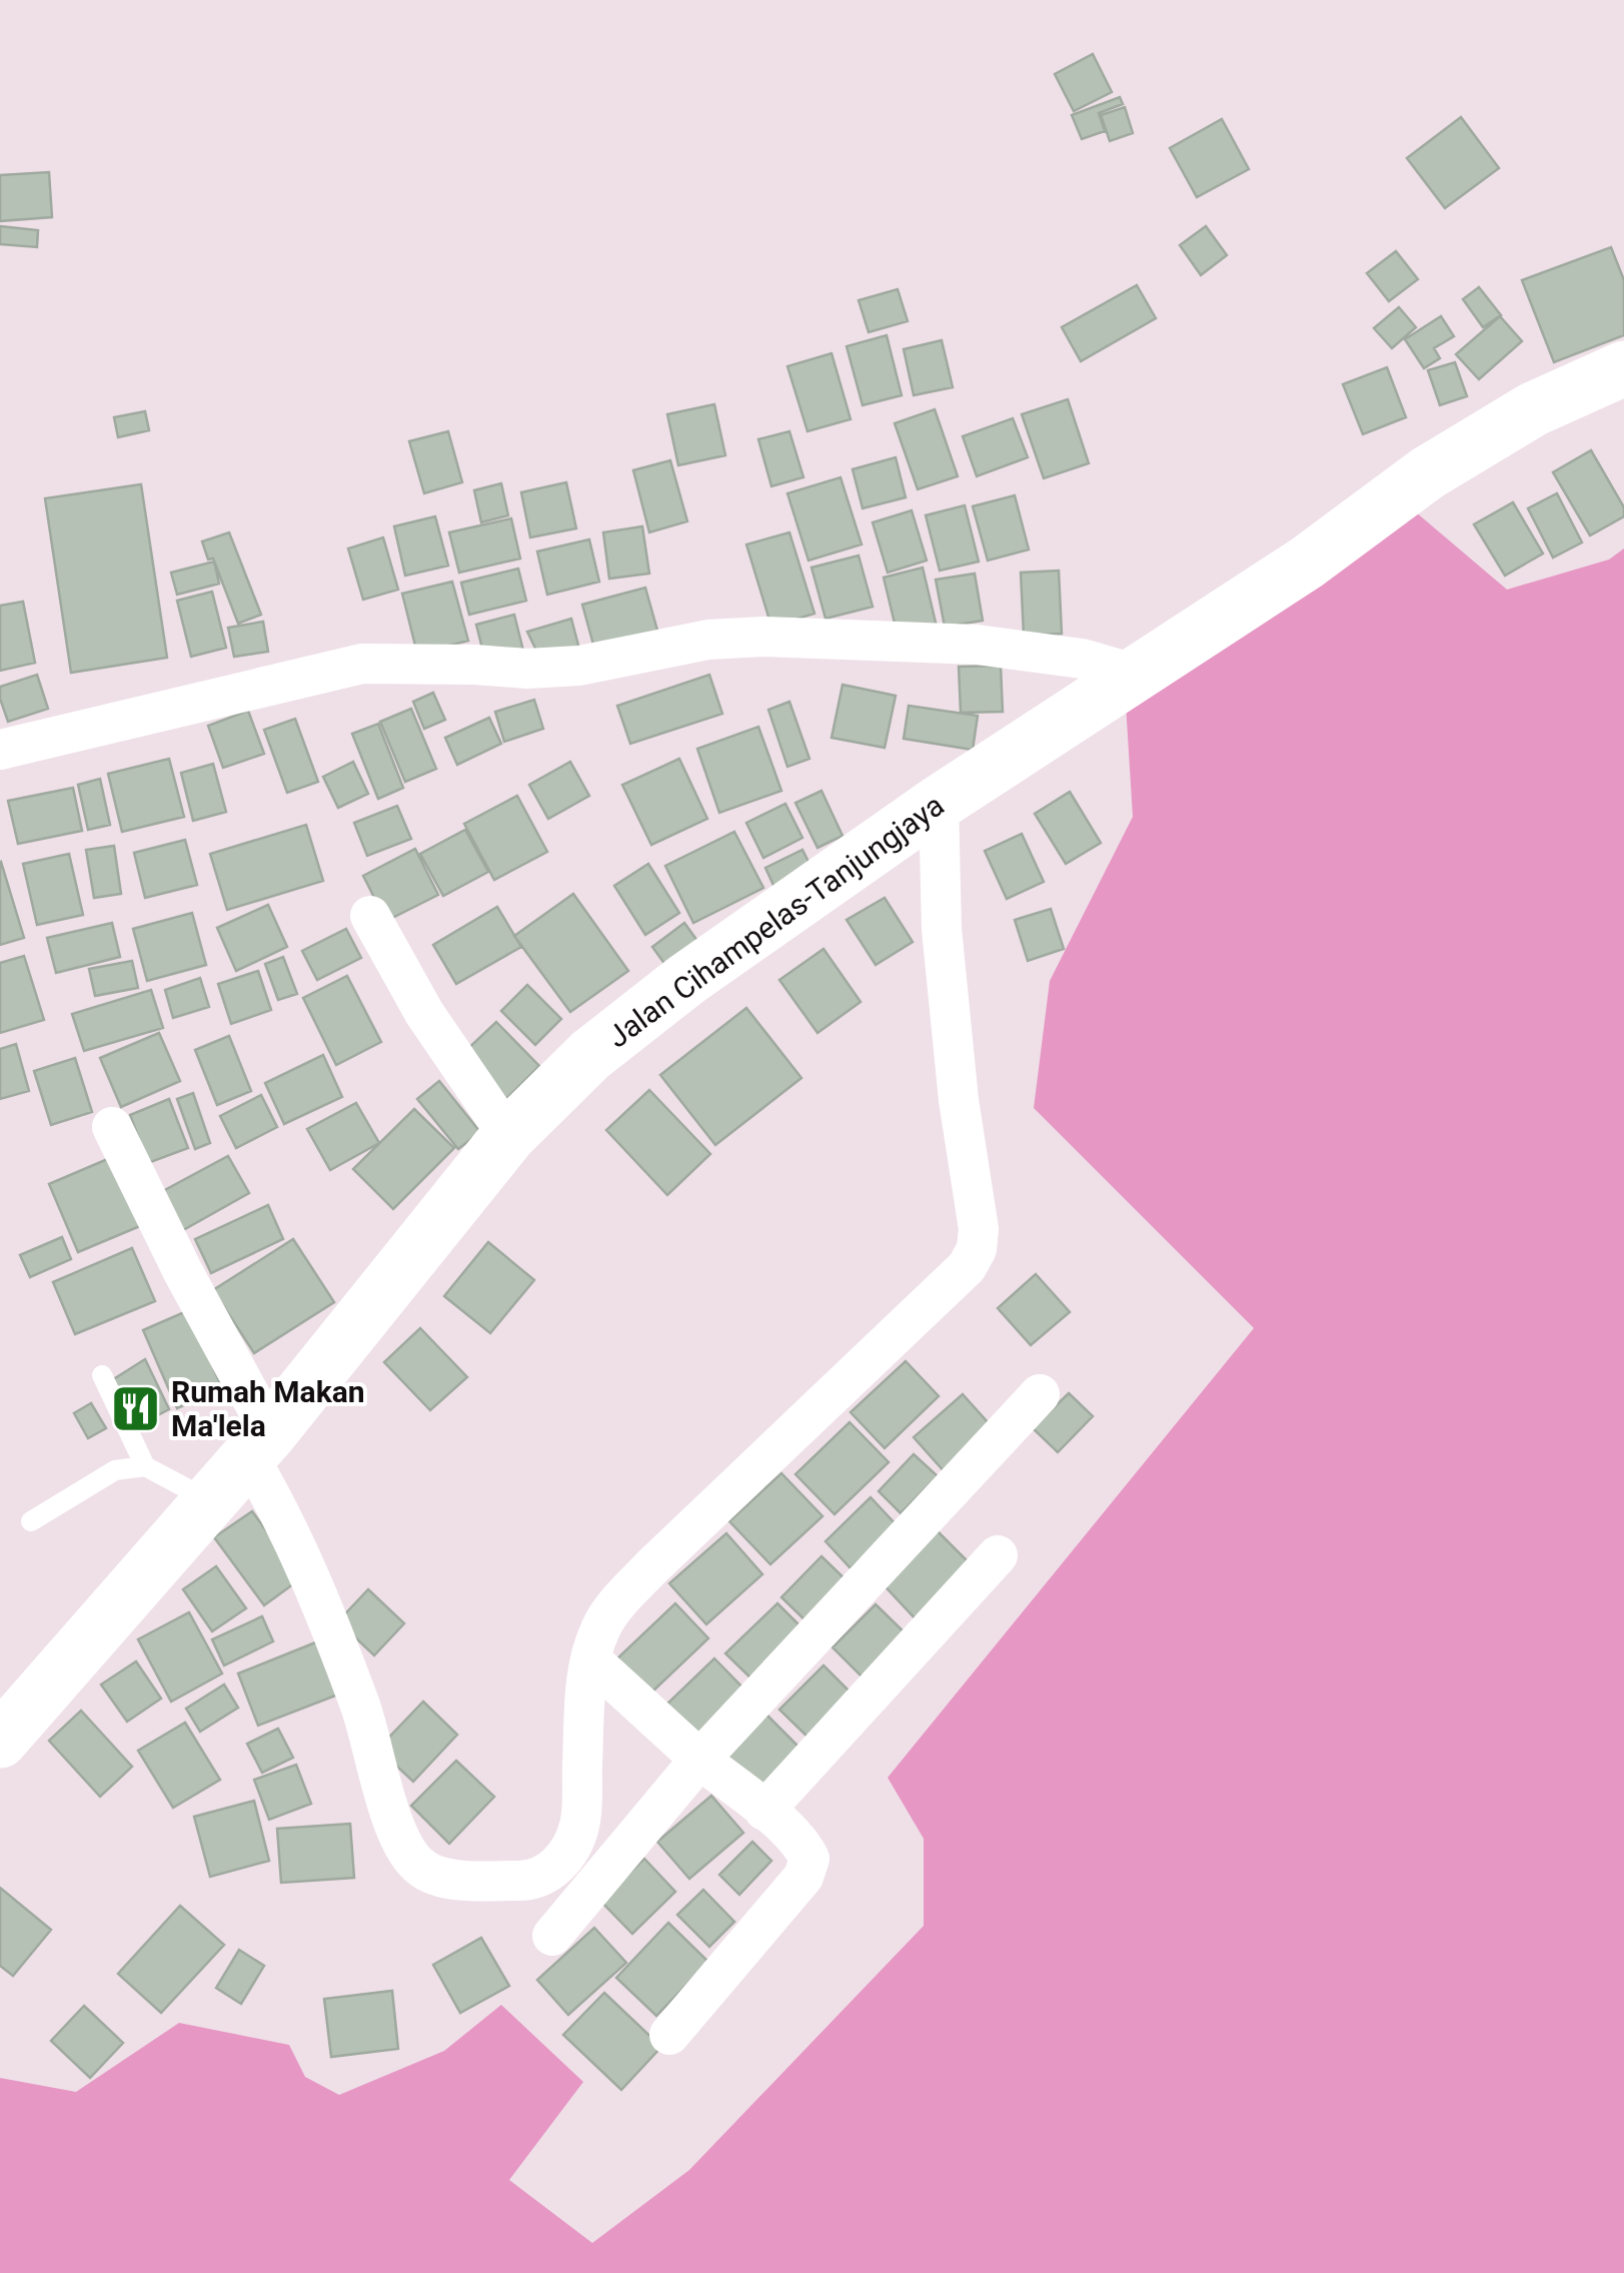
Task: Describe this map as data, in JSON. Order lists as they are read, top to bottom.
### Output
{
  "streets": {
    "main road": ["Jalan Cihampelas-Tanjungjaya"]
  },
  "places": {
    "restaurant": ["Rumah Makan Ma'lela"]
  }
}
